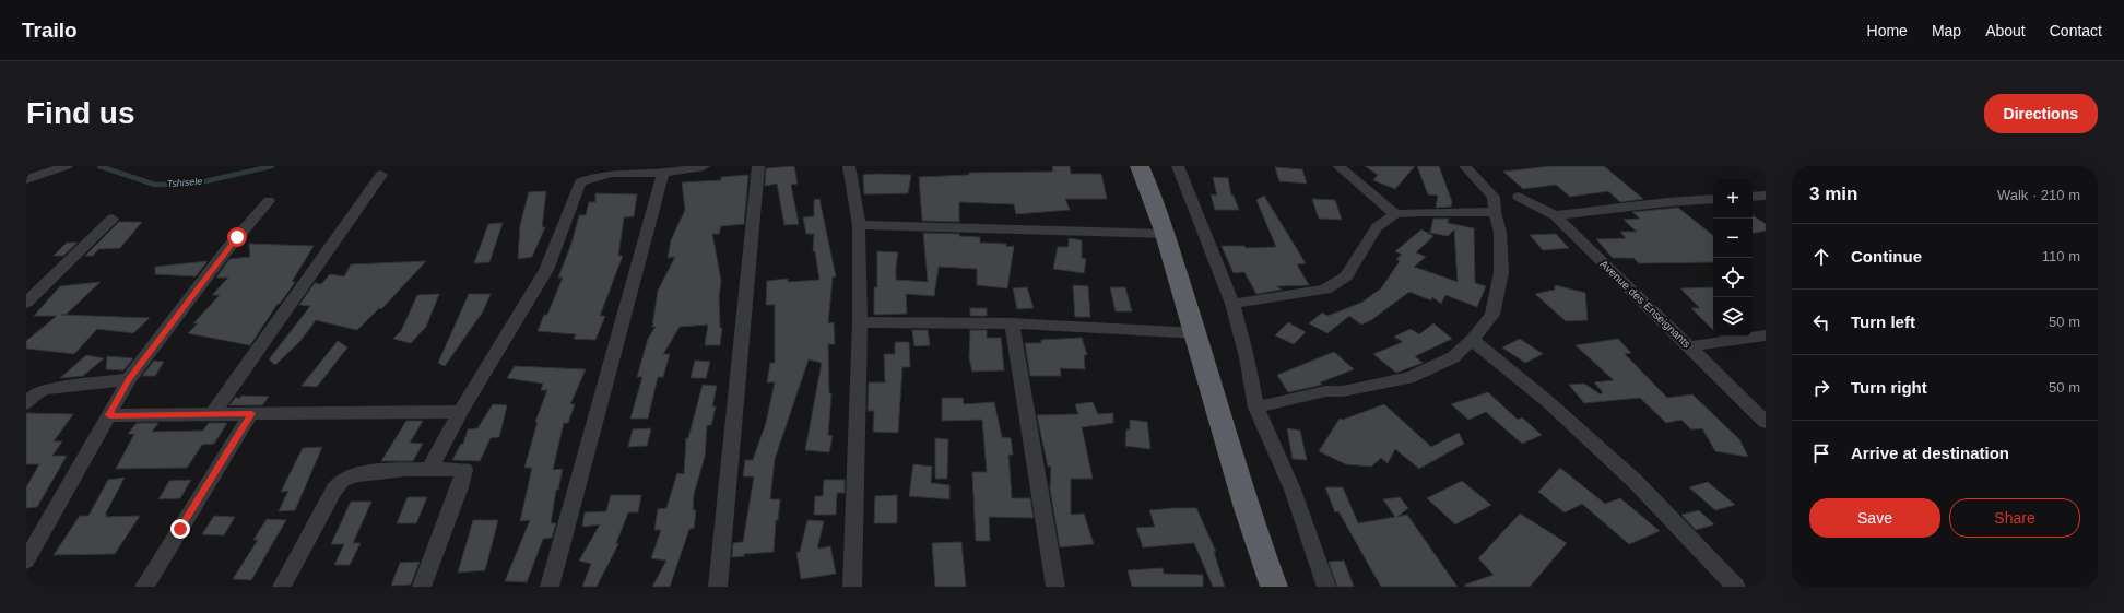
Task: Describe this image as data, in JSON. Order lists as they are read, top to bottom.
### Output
{
  "streets": {
    "street": ["Avenue des Enseignants"]
  },
  "water": ["Tshisele"],
  "page": {
    "header": "Trailo",
    "nav": [
      "Home",
      "Map",
      "About",
      "Contact"
    ],
    "buttons": [
      "Directions",
      ["Save", "Share"]
    ],
    "title": "Find us",
    "heading": ["3 min", "Walk · 210 m"],
    "map_buttons": ["+", "−"],
    "list": [
      ["Continue", "110 m"],
      ["Turn left", "50 m"],
      ["Turn right", "50 m"],
      "Arrive at destination"
    ]
  }
}
